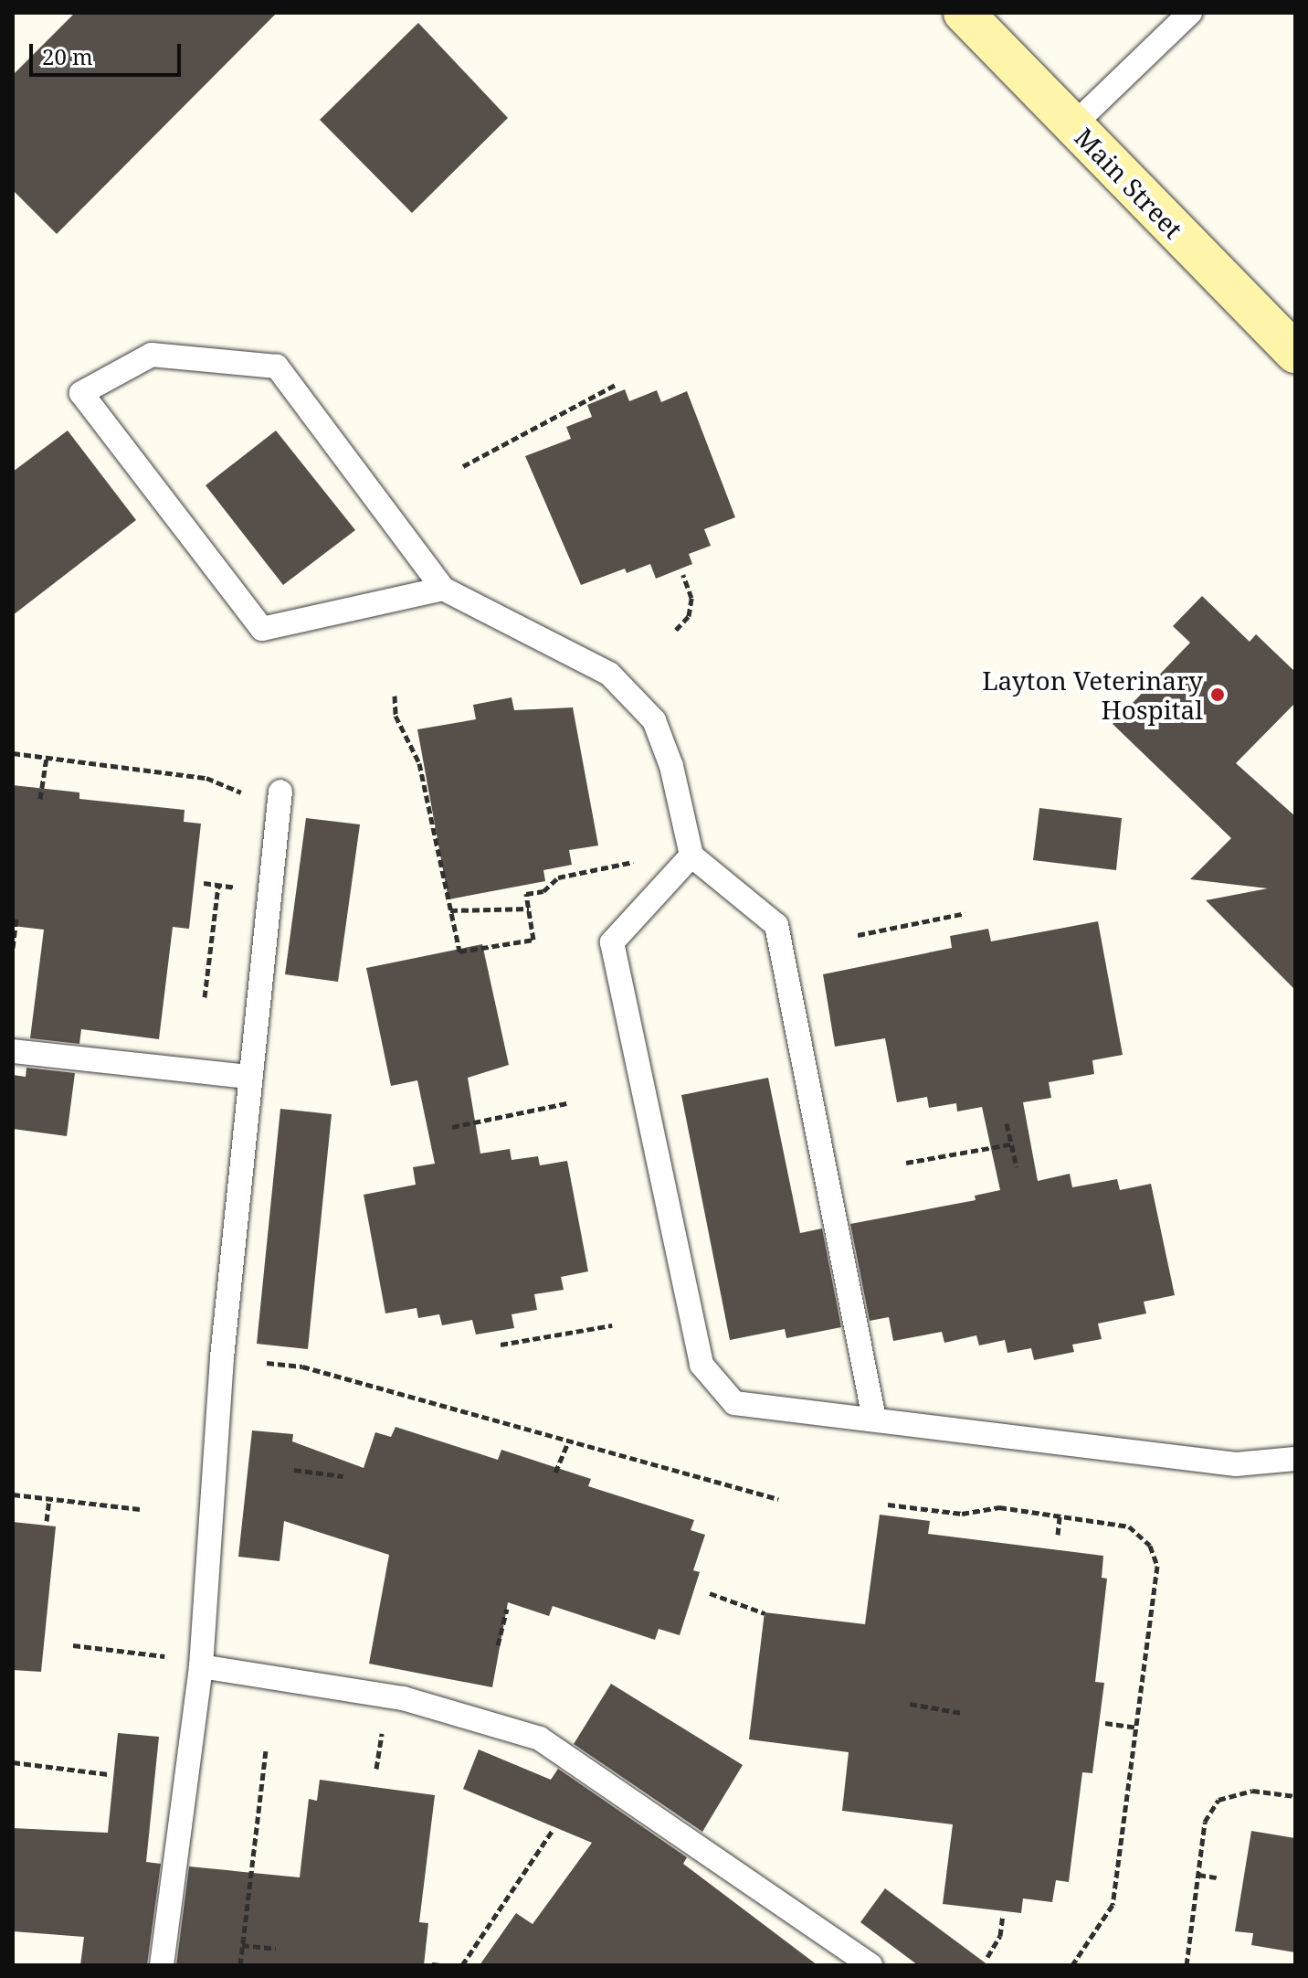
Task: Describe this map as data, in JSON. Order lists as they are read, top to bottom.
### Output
{
  "streets": {
    "main road": ["Main Street"]
  },
  "places": ["Layton Veterinary Hospital"],
  "scale_bar": "20 m"
}
